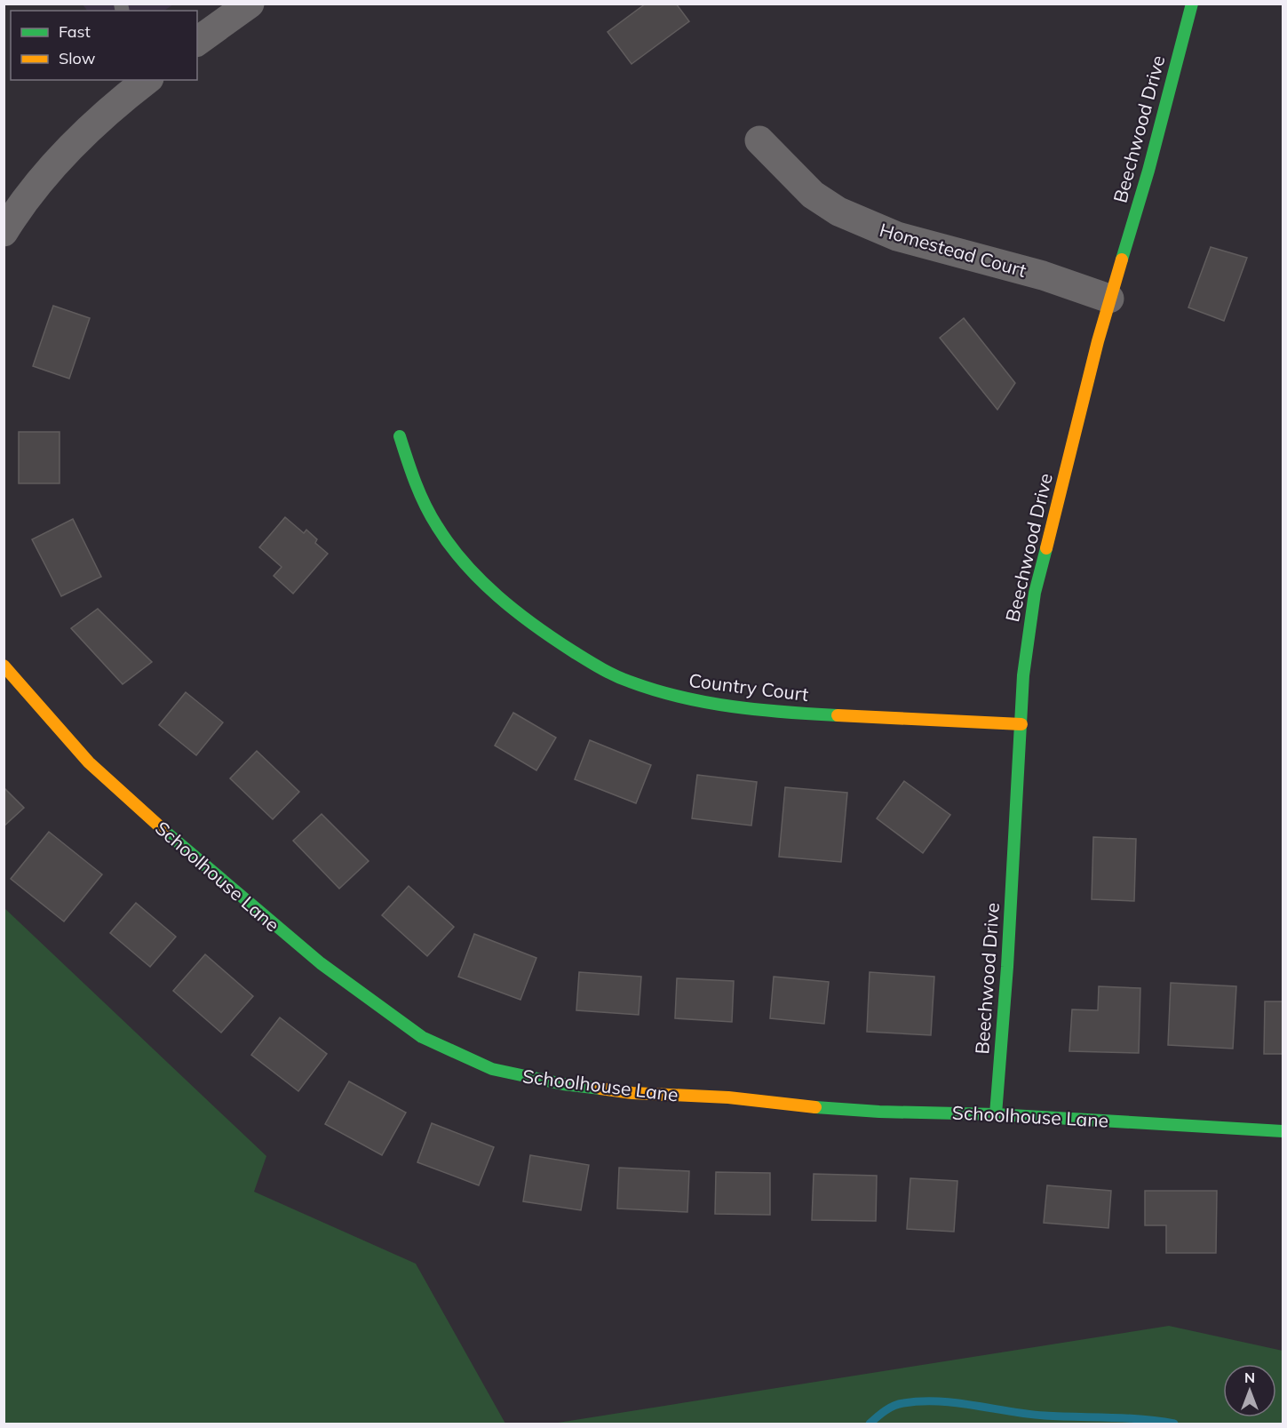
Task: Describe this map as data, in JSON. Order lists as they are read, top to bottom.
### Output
{
  "streets": {
    "street": [
      "Beechwood Drive",
      "Homestead Court",
      "Country Court",
      "Schoolhouse Lane"
    ]
  },
  "crossings": [
    ["Beechwood Drive", "Homestead Court"],
    ["Beechwood Drive", "Country Court"],
    ["Beechwood Drive", "Schoolhouse Lane"]
  ],
  "legend": ["Fast", "Slow"],
  "north": "top"
}
